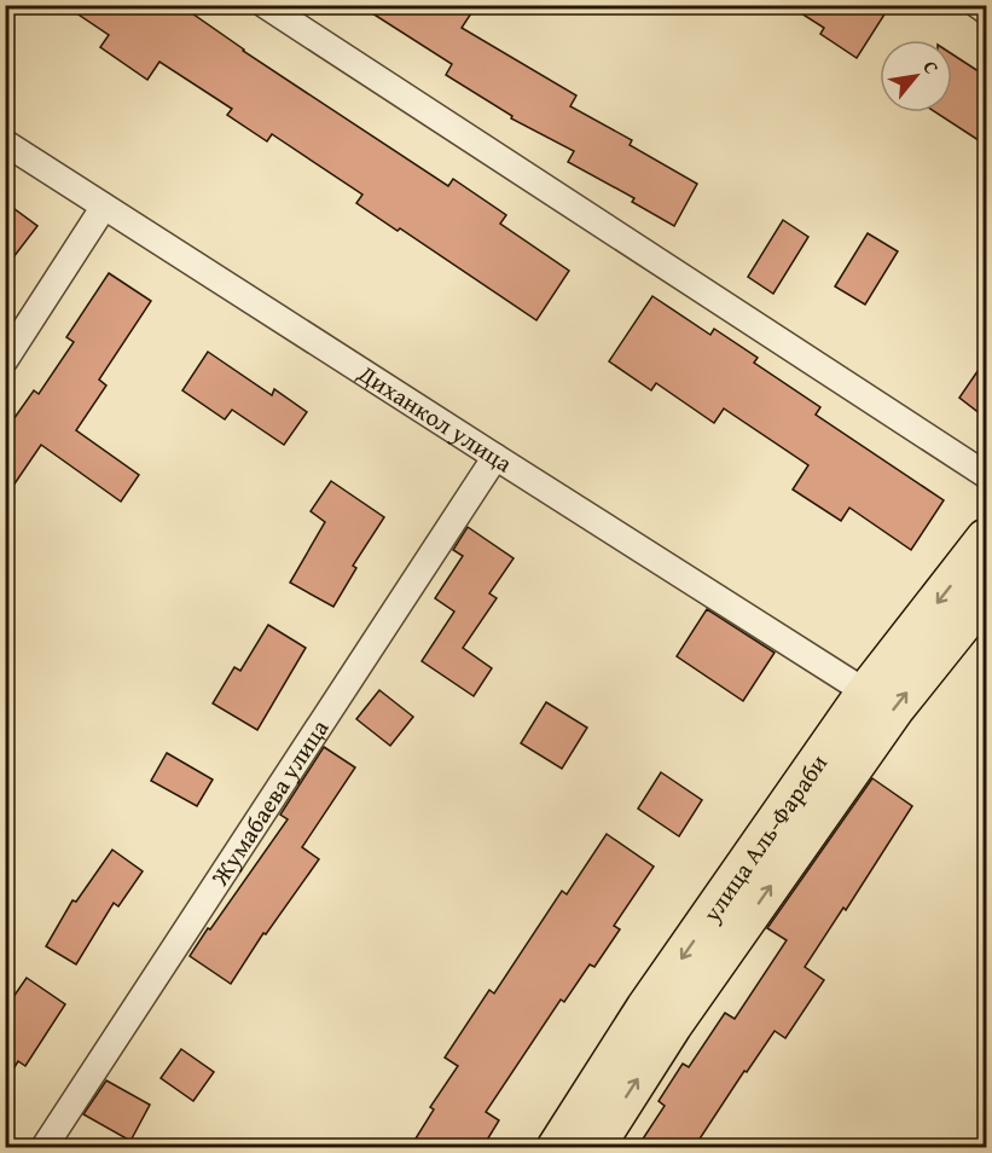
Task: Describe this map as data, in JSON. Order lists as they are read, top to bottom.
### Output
{
  "streets": {
    "main road": ["улица Аль-Фараби"],
    "street": ["Диханкол улица", "Жумабаева улица"]
  },
  "crossings": [
    ["Диханкол улица", "Жумабаева улица"],
    ["Диханкол улица", "улица Аль-Фараби"]
  ],
  "north": "top right"
}
